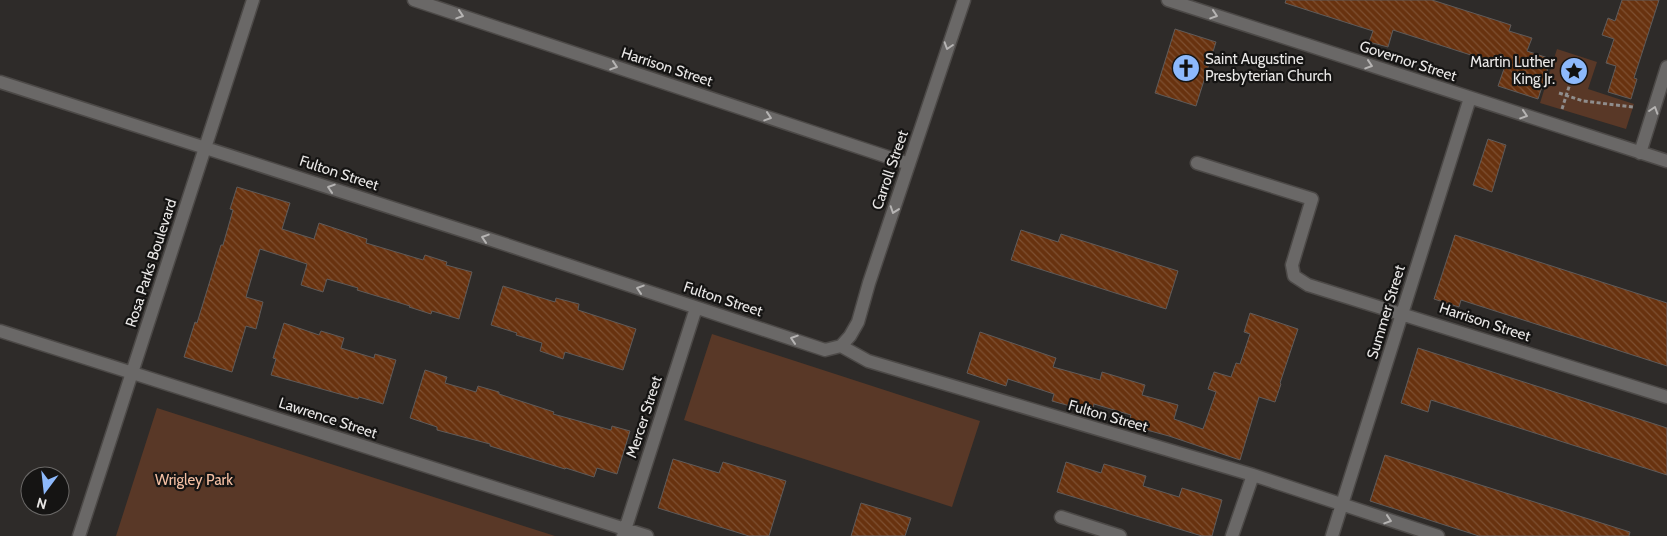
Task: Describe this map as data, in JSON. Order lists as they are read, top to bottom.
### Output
{
  "streets": {
    "street": [
      "Governor Street",
      "Harrison Street",
      "Carroll Street",
      "Fulton Street",
      "Rosa Parks Boulevard",
      "Summer Street",
      "Mercer Street",
      "Lawrence Street"
    ]
  },
  "crossings": [
    ["Governor Street", "Summer Street"],
    ["Harrison Street", "Carroll Street"],
    ["Harrison Street", "Summer Street"],
    ["Carroll Street", "Fulton Street"],
    ["Fulton Street", "Rosa Parks Boulevard"],
    ["Fulton Street", "Summer Street"],
    ["Fulton Street", "Mercer Street"],
    ["Rosa Parks Boulevard", "Lawrence Street"],
    ["Mercer Street", "Lawrence Street"]
  ],
  "one_way": ["Governor Street", "Harrison Street", "Carroll Street"],
  "parks": ["Wrigley Park"],
  "places": {
    "church": ["Saint Augustine Presbyterian Church"],
    "place": ["Martin Luther King Jr."]
  },
  "north": "bottom"
}
